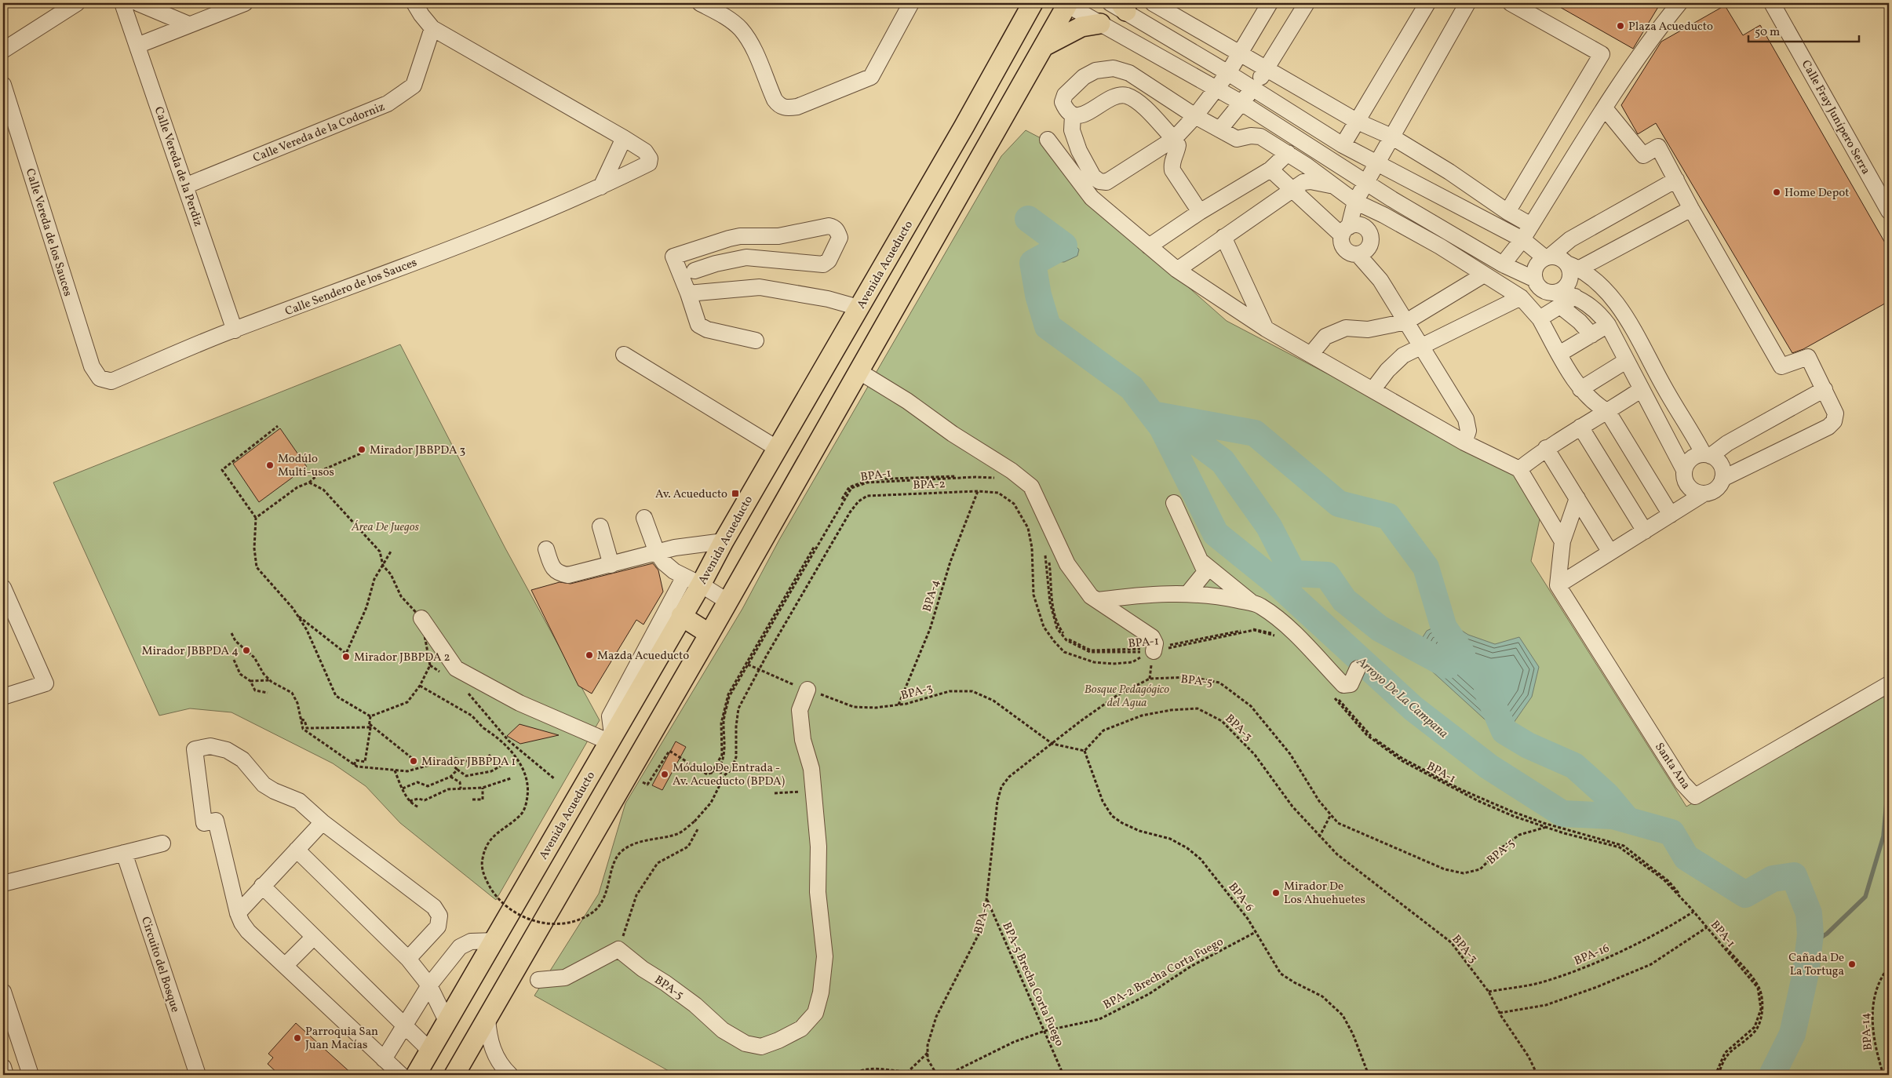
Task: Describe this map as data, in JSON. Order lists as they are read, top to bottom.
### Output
{
  "streets": {
    "main road": ["Avenida Acueducto"],
    "street": [
      "Calle Fray Junípero Serra",
      "Calle Vereda de la Codorniz",
      "Calle Vereda de la Perdiz",
      "Calle Vereda de los Sauces",
      "Calle Sendero de los Sauces",
      "BPA-5",
      "Santa Ana",
      "Circuito del Bosque"
    ],
    "path": [
      "BPA-1",
      "BPA-2",
      "BPA-4",
      "BPA-3",
      "BPA-6",
      "BPA-16",
      "BPA-2 Brecha Corta Fuego",
      "BPA-5 Brecha Corta Fuego",
      "BPA-14"
    ]
  },
  "crossings": [
    ["Calle Vereda de la Codorniz", "Calle Vereda de la Perdiz"],
    ["Calle Vereda de la Codorniz", "Calle Sendero de los Sauces"],
    ["Calle Vereda de la Perdiz", "Calle Sendero de los Sauces"],
    ["Calle Vereda de los Sauces", "Calle Sendero de los Sauces"],
    ["BPA-1", "BPA-2"],
    ["BPA-1", "BPA-5"],
    ["BPA-1", "BPA-3"],
    ["BPA-1", "BPA-16"],
    ["BPA-2", "BPA-4"],
    ["BPA-2", "BPA-3"],
    ["BPA-4", "BPA-3"],
    ["BPA-5", "BPA-3"],
    ["BPA-5", "BPA-5 Brecha Corta Fuego"],
    ["BPA-3", "BPA-6"],
    ["BPA-3", "BPA-16"],
    ["BPA-6", "BPA-2 Brecha Corta Fuego"],
    ["BPA-2 Brecha Corta Fuego", "BPA-5 Brecha Corta Fuego"]
  ],
  "water": ["Arroyo De La Campana"],
  "parks": ["Área De Juegos", "Bosque Pedagógico del Agua"],
  "places": {
    "other": [
      "Plaza Acueducto",
      "Home Depot",
      "Mirador JBBPDA 3",
      "Modúlo Multi-usos",
      "Mirador JBBPDA 4",
      "Mazda Acueducto",
      "Mirador JBBPDA 2",
      "Mirador JBBPDA 1",
      "Módulo De Entrada - Av. Acueducto (BPDA)",
      "Mirador De Los Ahuehuetes",
      "Cañada De La Tortuga",
      "Parroquia San Juan Macías"
    ],
    "transit": ["Av. Acueducto"]
  },
  "scale_bar": "50 m"
}
